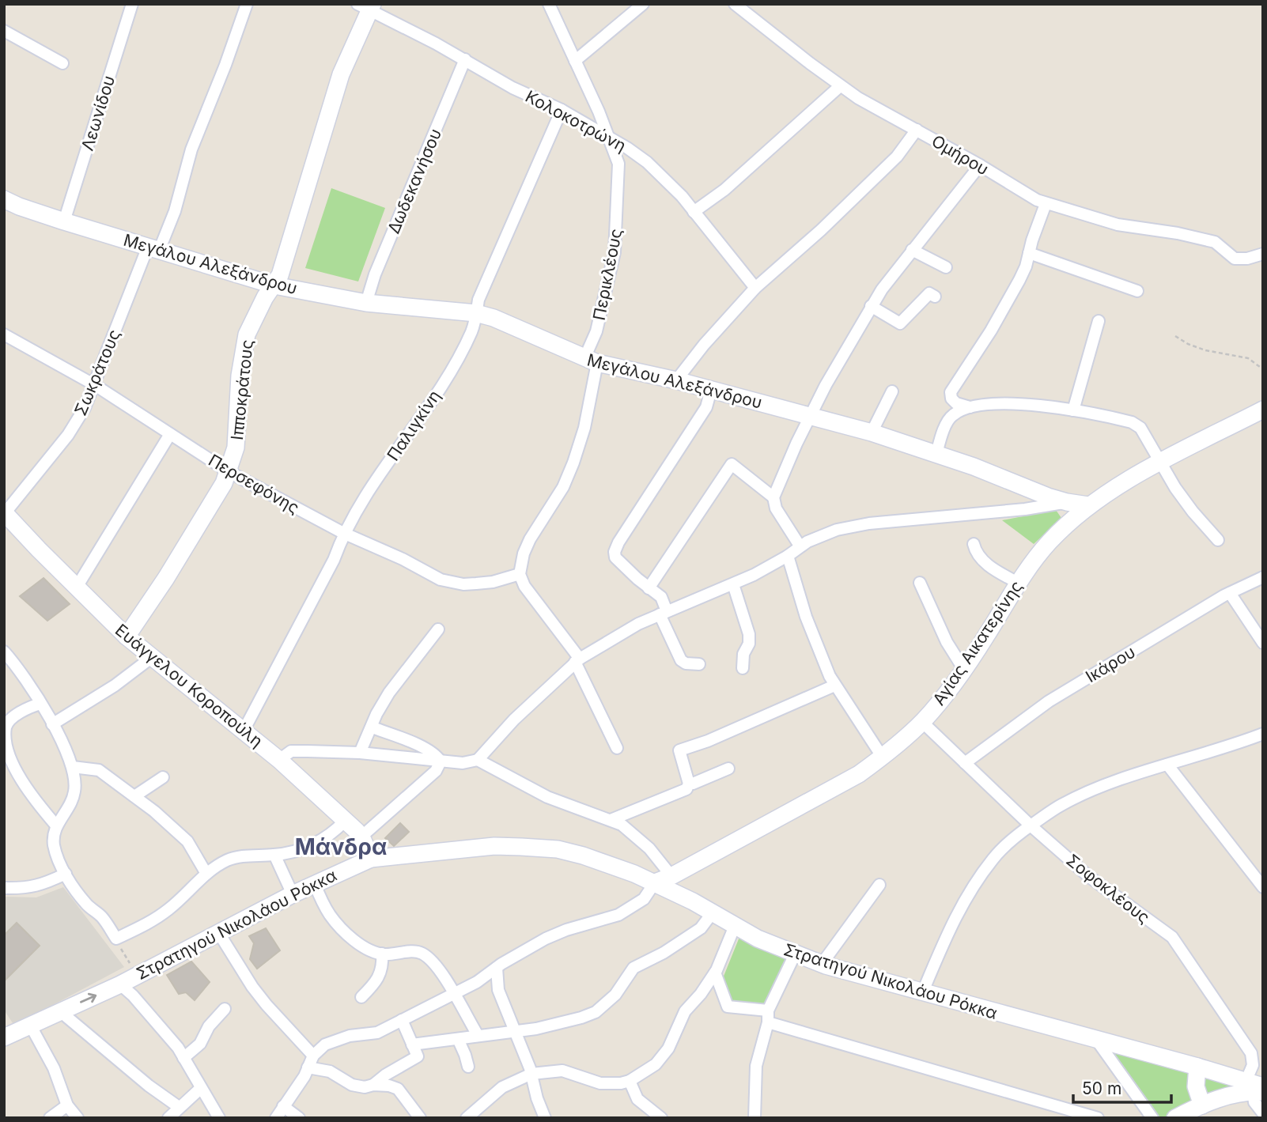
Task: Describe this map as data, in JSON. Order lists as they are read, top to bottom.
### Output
{
  "streets": {
    "street": [
      "Λεωνίδου",
      "Κολοκοτρώνη",
      "Ομήρου",
      "Δωδεκανήσου",
      "Μεγάλου Αλεξάνδρου",
      "Περικλέους",
      "Σωκράτους",
      "Ιπποκράτους",
      "Παλιγκίνη",
      "Περσεφόνης",
      "Αγίας Αικατερίνης",
      "Ικάρου",
      "Ευάγγελου Κοροπούλη",
      "Σοφοκλέους",
      "Στρατηγού Νικολάου Ρόκκα"
    ]
  },
  "crossings": [
    ["Λεωνίδου", "Μεγάλου Αλεξάνδρου"],
    ["Κολοκοτρώνη", "Δωδεκανήσου"],
    ["Κολοκοτρώνη", "Περικλέους"],
    ["Κολοκοτρώνη", "Ιπποκράτους"],
    ["Κολοκοτρώνη", "Παλιγκίνη"],
    ["Δωδεκανήσου", "Μεγάλου Αλεξάνδρου"],
    ["Μεγάλου Αλεξάνδρου", "Περικλέους"],
    ["Μεγάλου Αλεξάνδρου", "Σωκράτους"],
    ["Μεγάλου Αλεξάνδρου", "Ιπποκράτους"],
    ["Μεγάλου Αλεξάνδρου", "Παλιγκίνη"],
    ["Μεγάλου Αλεξάνδρου", "Αγίας Αικατερίνης"],
    ["Περικλέους", "Περσεφόνης"],
    ["Σωκράτους", "Περσεφόνης"],
    ["Σωκράτους", "Ευάγγελου Κοροπούλη"],
    ["Ιπποκράτους", "Περσεφόνης"],
    ["Ιπποκράτους", "Ευάγγελου Κοροπούλη"],
    ["Παλιγκίνη", "Περσεφόνης"],
    ["Παλιγκίνη", "Ευάγγελου Κοροπούλη"],
    ["Αγίας Αικατερίνης", "Σοφοκλέους"],
    ["Αγίας Αικατερίνης", "Στρατηγού Νικολάου Ρόκκα"],
    ["Ικάρου", "Σοφοκλέους"],
    ["Ευάγγελου Κοροπούλη", "Στρατηγού Νικολάου Ρόκκα"],
    ["Σοφοκλέους", "Στρατηγού Νικολάου Ρόκκα"]
  ],
  "districts": ["Μάνδρα"],
  "scale_bar": "50 m"
}
